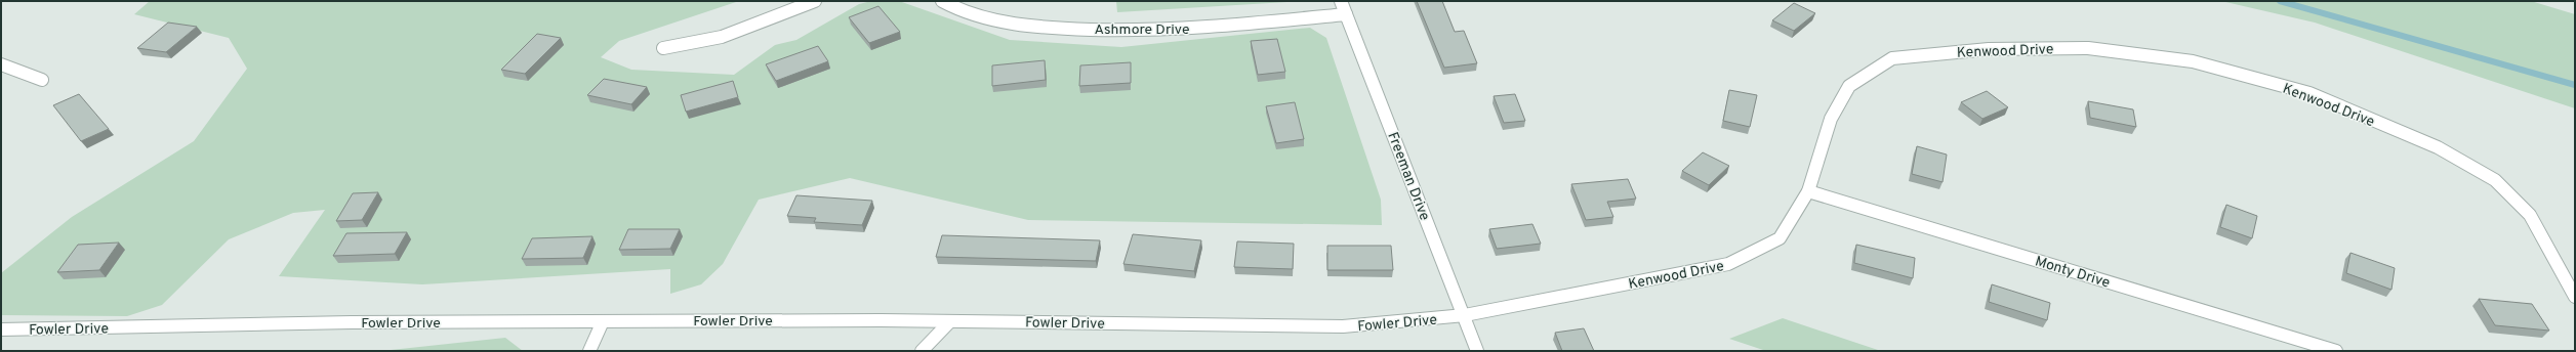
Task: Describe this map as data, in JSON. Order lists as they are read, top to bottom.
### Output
{
  "streets": {
    "street": [
      "Ashmore Drive",
      "Kenwood Drive",
      "Freeman Drive",
      "Monty Drive",
      "Fowler Drive"
    ]
  },
  "crossings": [
    ["Ashmore Drive", "Freeman Drive"],
    ["Kenwood Drive", "Freeman Drive"],
    ["Kenwood Drive", "Monty Drive"],
    ["Kenwood Drive", "Fowler Drive"],
    ["Freeman Drive", "Fowler Drive"]
  ]
}
